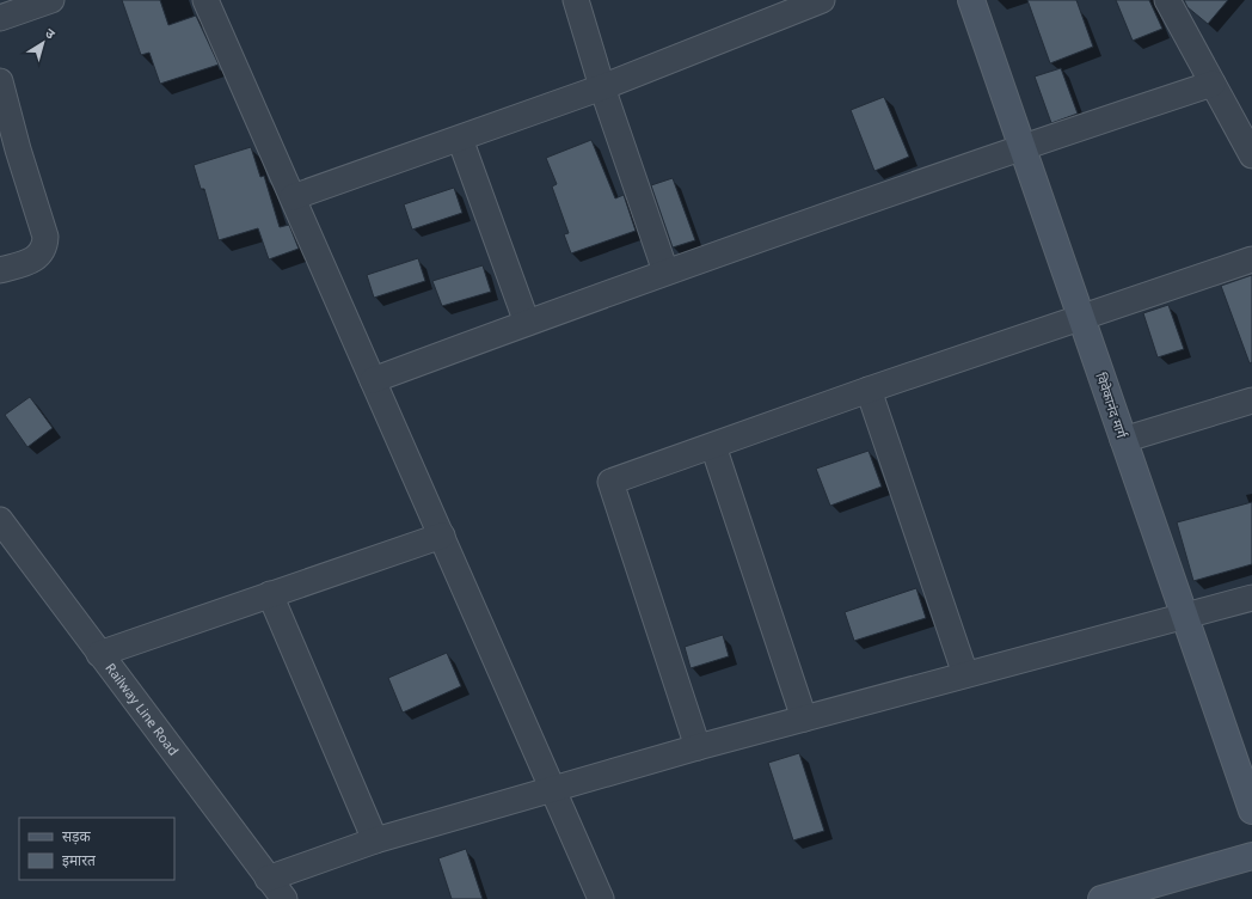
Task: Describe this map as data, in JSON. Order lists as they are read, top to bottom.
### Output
{
  "streets": {
    "street": ["विवेकानंद मार्ग", "Railway Line Road"]
  },
  "legend": ["सड़क", "इमारत"],
  "north": "top right"
}
